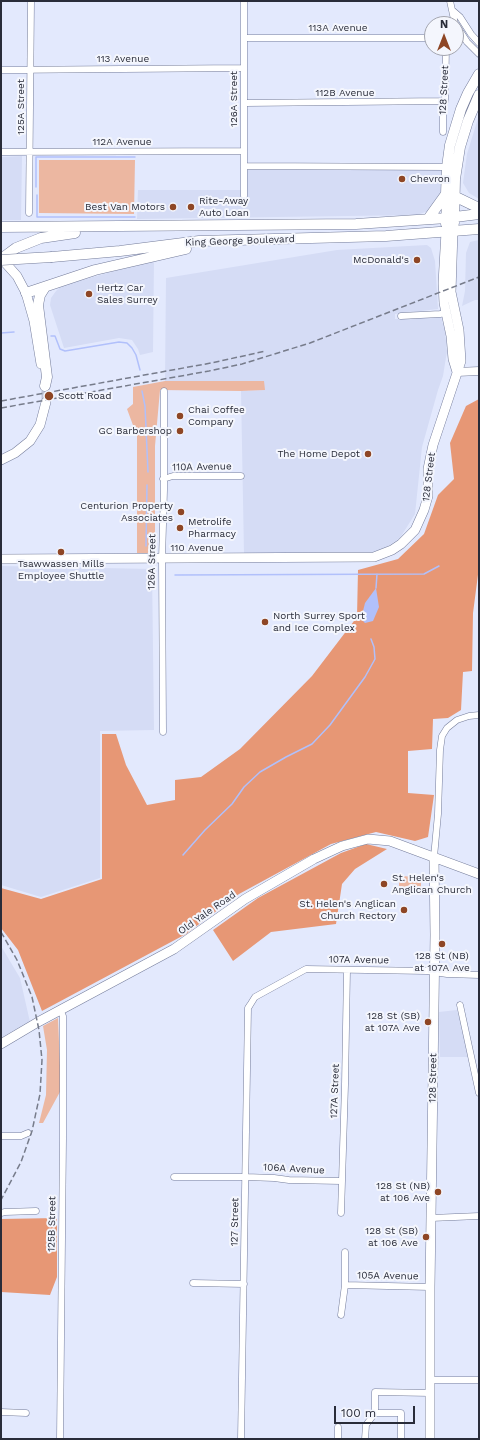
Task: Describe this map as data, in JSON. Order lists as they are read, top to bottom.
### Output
{
  "streets": {
    "main road": [
      "128 Street",
      "King George Boulevard",
      "110 Avenue",
      "Old Yale Road"
    ],
    "street": [
      "113A Avenue",
      "113 Avenue",
      "112B Avenue",
      "126A Street",
      "125A Street",
      "112A Avenue",
      "110A Avenue",
      "107A Avenue",
      "127A Street",
      "106A Avenue",
      "127 Street",
      "125B Street",
      "105A Avenue"
    ]
  },
  "crossings": [
    ["113A Avenue", "126A Street"],
    ["113 Avenue", "126A Street"],
    ["113 Avenue", "125A Street"],
    ["128 Street", "112B Avenue"],
    ["128 Street", "King George Boulevard"],
    ["128 Street", "110 Avenue"],
    ["128 Street", "Old Yale Road"],
    ["128 Street", "107A Avenue"],
    ["128 Street", "105A Avenue"],
    ["112B Avenue", "126A Street"],
    ["126A Street", "112A Avenue"],
    ["126A Street", "110A Avenue"],
    ["126A Street", "110 Avenue"],
    ["125A Street", "112A Avenue"],
    ["Old Yale Road", "125B Street"],
    ["107A Avenue", "127A Street"],
    ["107A Avenue", "127 Street"],
    ["127A Street", "106A Avenue"],
    ["106A Avenue", "127 Street"]
  ],
  "places": [
    "Chevron",
    "Best Van Motors",
    "Rite-Away Auto Loan",
    "McDonald's",
    "Hertz Car Sales Surrey",
    "Scott Road",
    "Chai Coffee Company",
    "GC Barbershop",
    "The Home Depot",
    "Centurion Property Associates",
    "Metrolife Pharmacy",
    "Tsawwassen Mills Employee Shuttle",
    "North Surrey Sport and Ice Complex",
    "St. Helen's Anglican Church",
    "St. Helen's Anglican Church Rectory",
    "128 St (NB) at 107A Ave",
    "128 St (SB) at 107A Ave",
    "128 St (NB) at 106 Ave",
    "128 St (SB) at 106 Ave"
  ],
  "scale_bar": "100 m",
  "north": "top"
}
